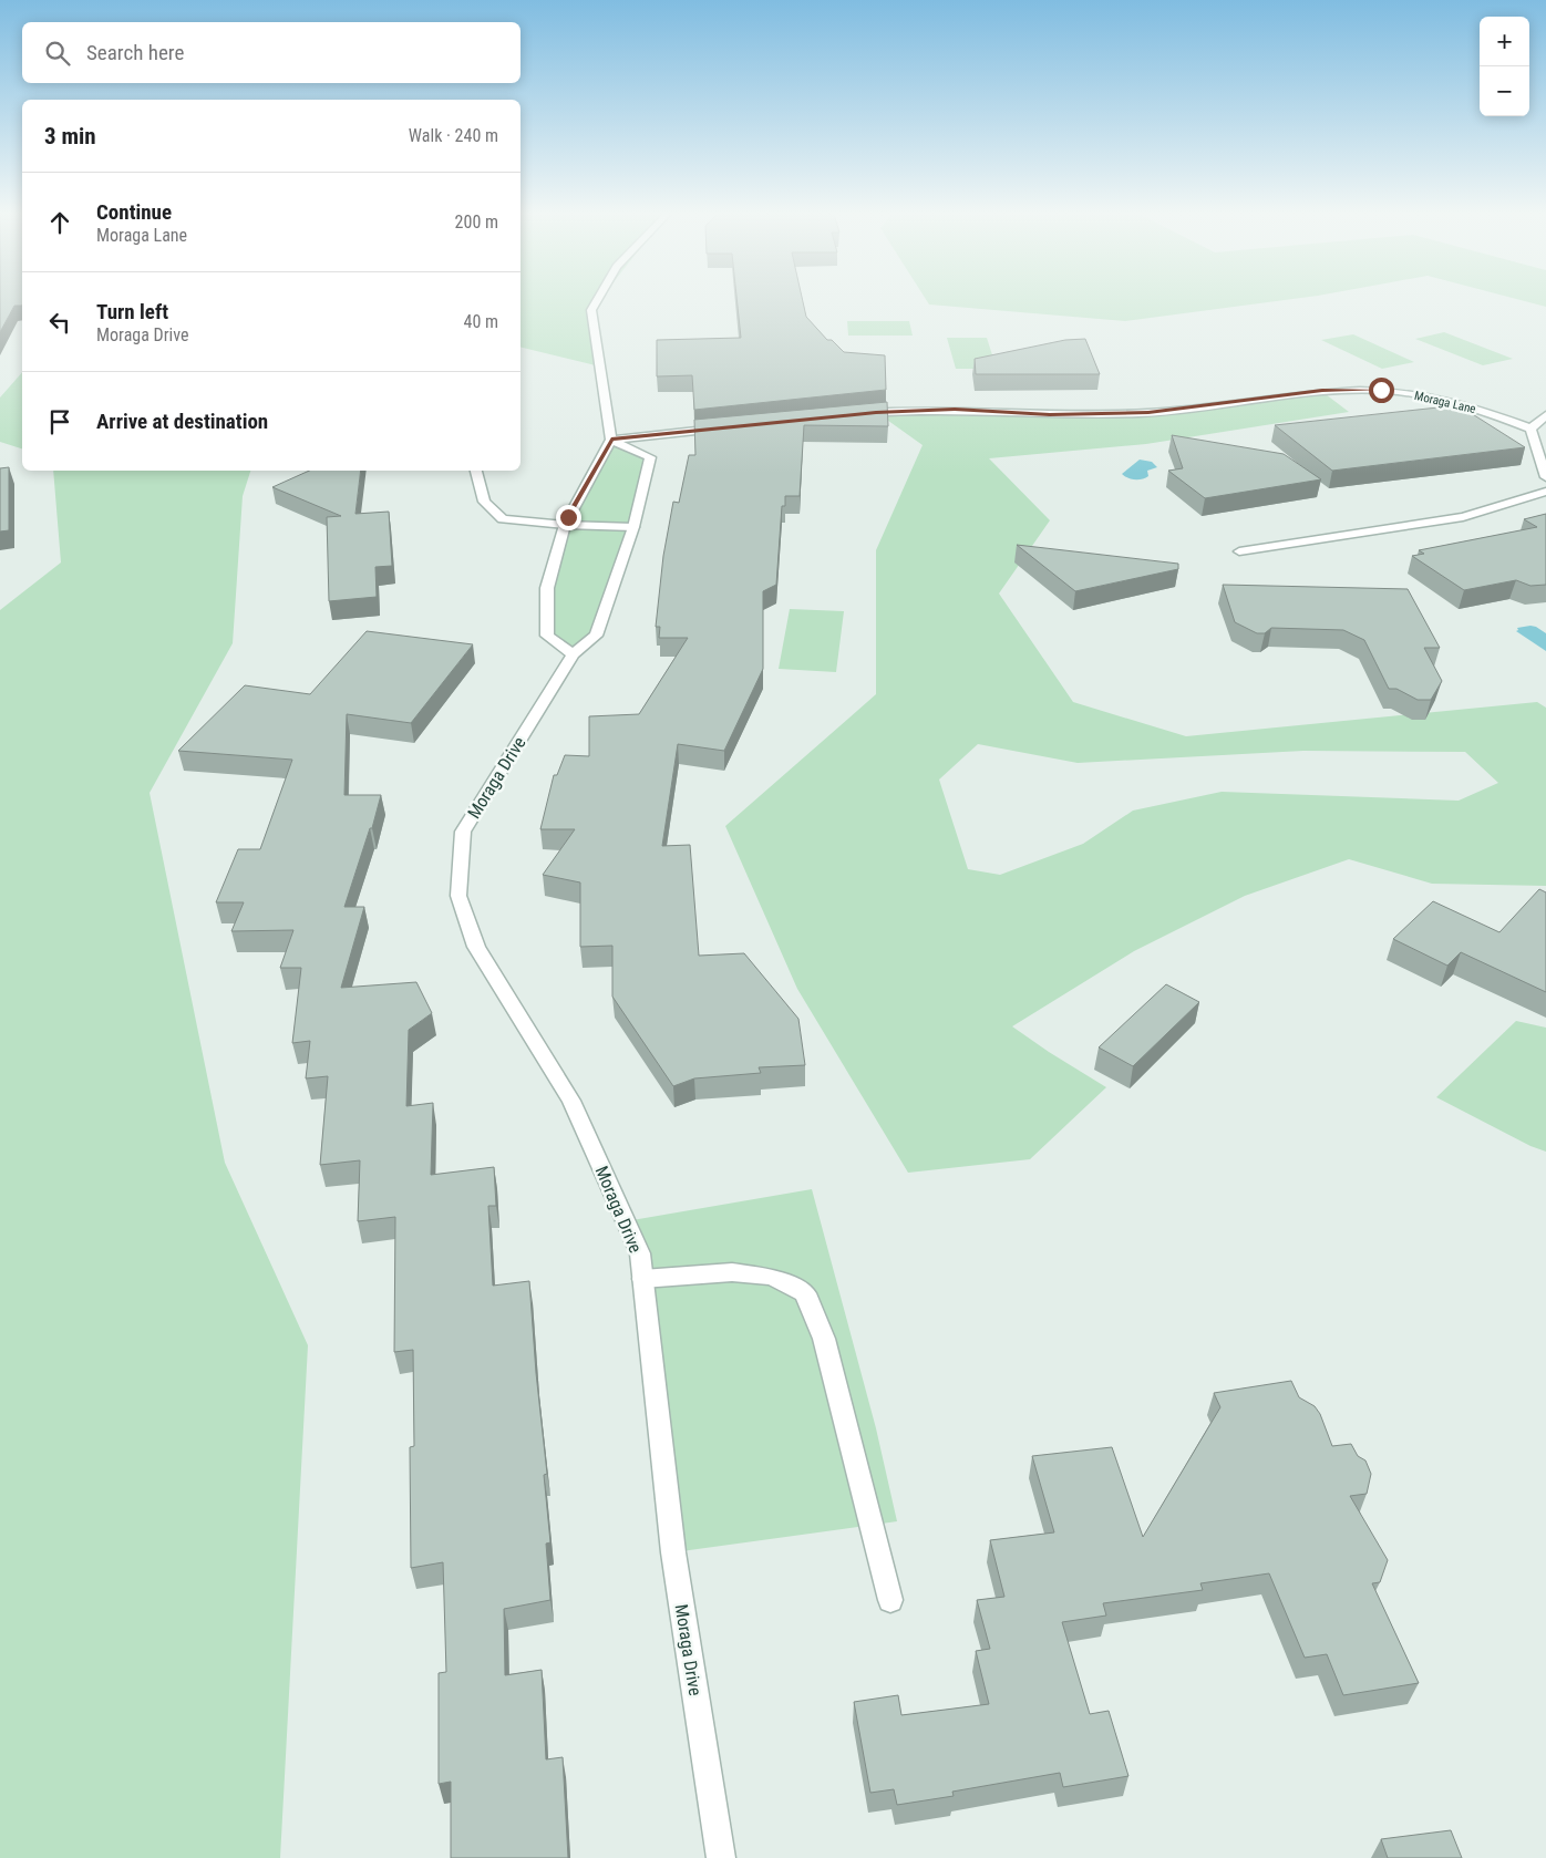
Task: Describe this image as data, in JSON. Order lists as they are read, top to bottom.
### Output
{
  "streets": {
    "street": ["Moraga Lane", "Moraga Drive"]
  },
  "page": {
    "map_buttons": ["+", "−"],
    "search": "Search here",
    "heading": ["3 min", "Walk · 240 m"],
    "list": [
      ["Continue", "Moraga Lane", "200 m"],
      ["Turn left", "Moraga Drive", "40 m"],
      "Arrive at destination"
    ]
  }
}
